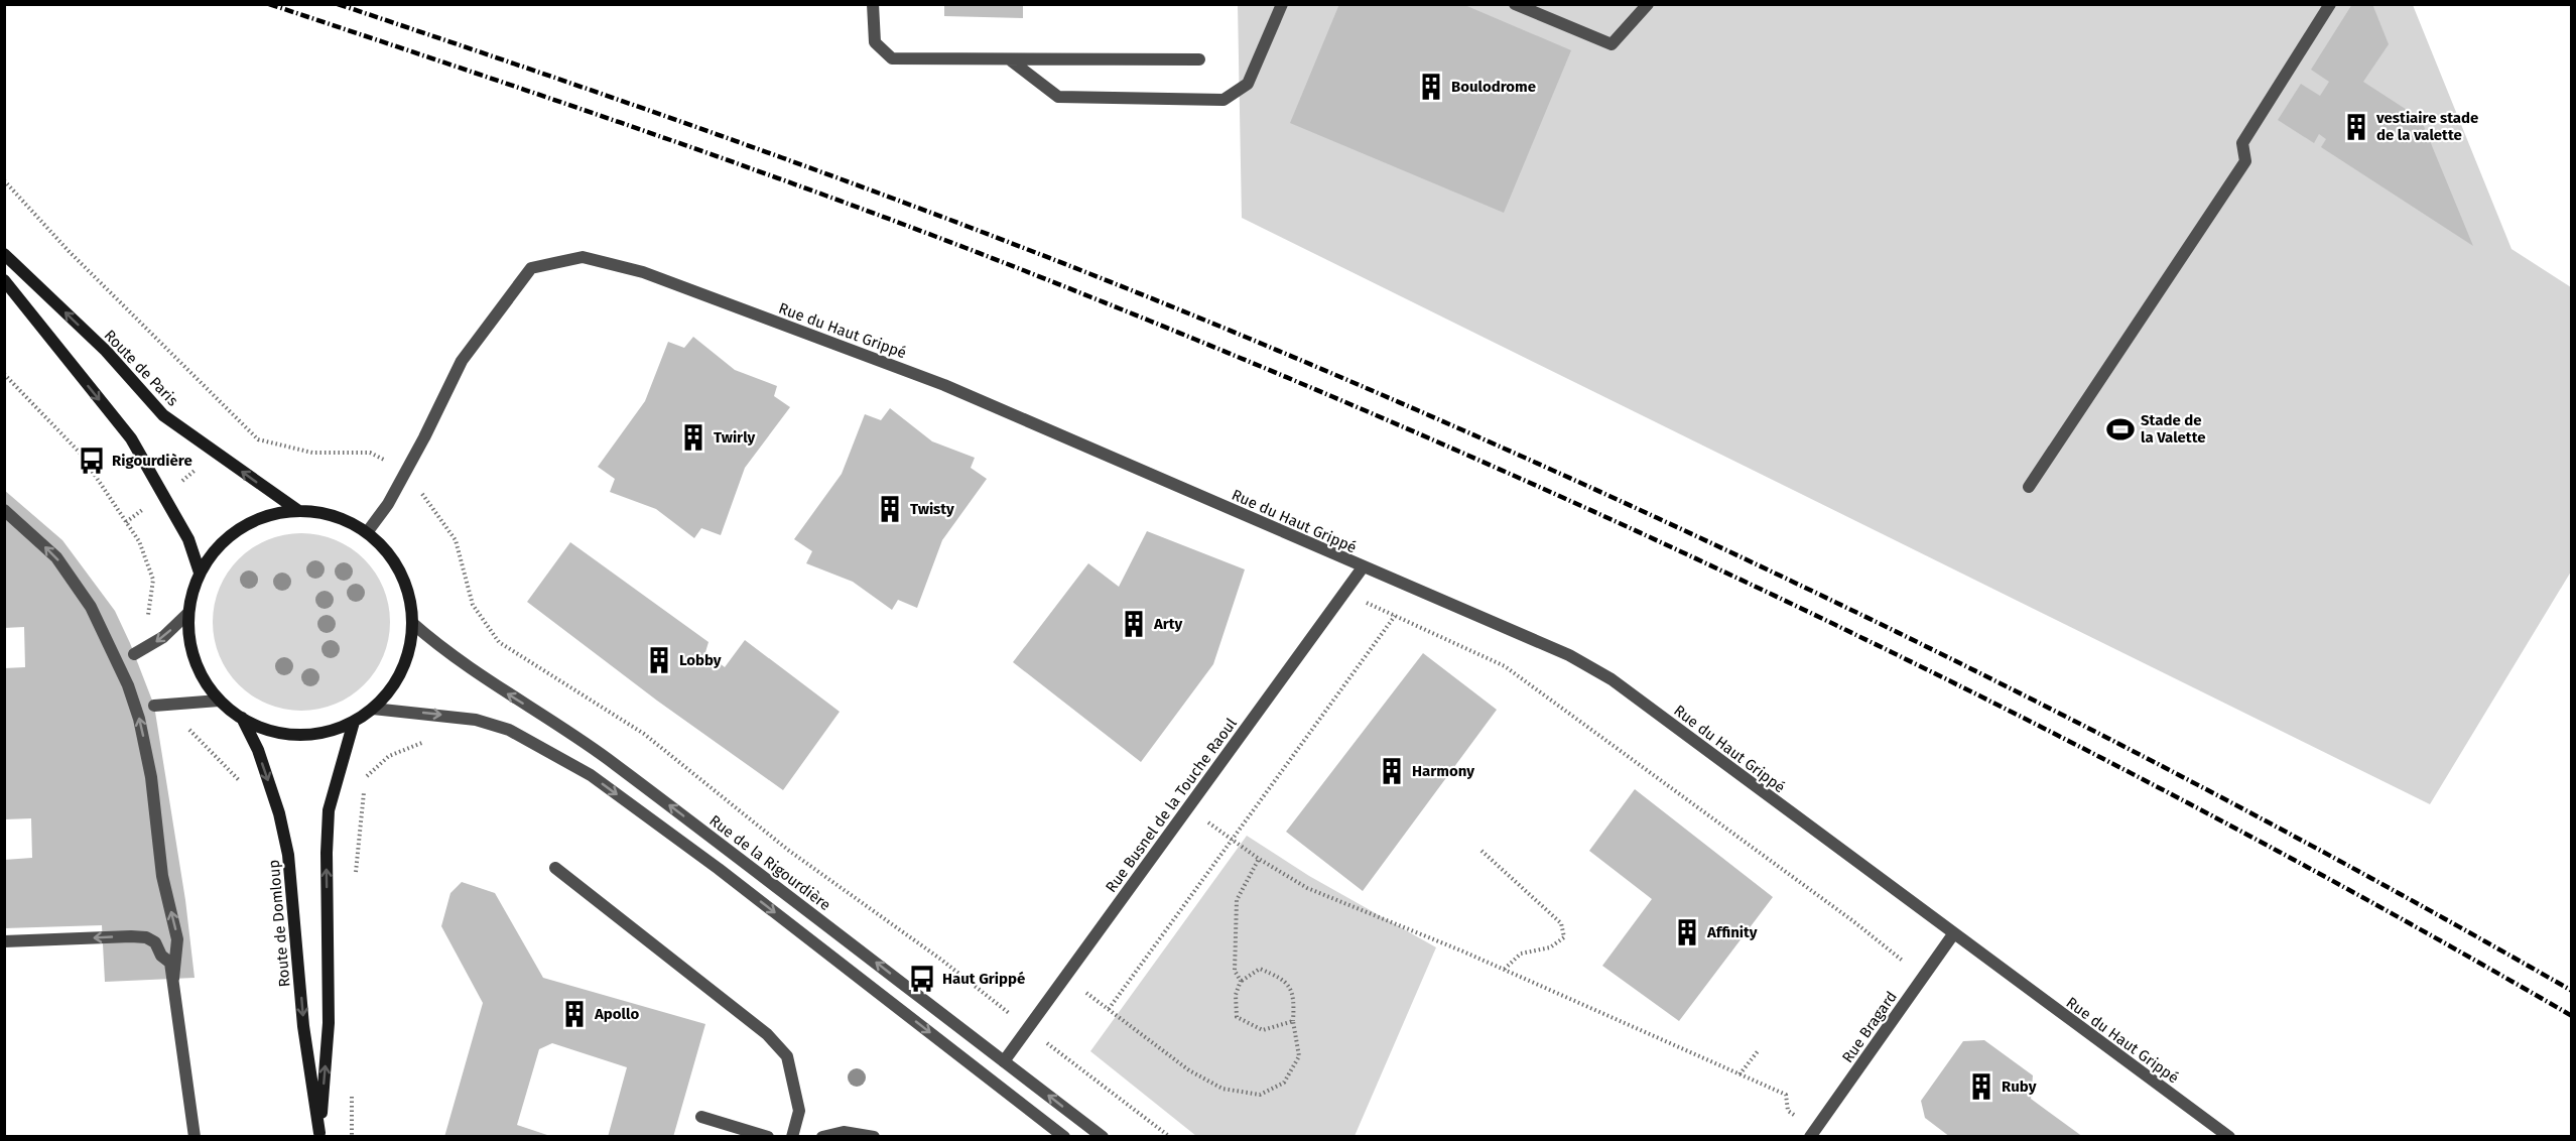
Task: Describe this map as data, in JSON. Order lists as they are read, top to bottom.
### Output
{
  "streets": {
    "main road": ["Route de Paris", "Route de Domloup"],
    "street": [
      "Rue du Haut Grippé",
      "Rue Busnel de la Touche Raoul",
      "Rue de la Rigourdière",
      "Rue Bragard"
    ]
  },
  "crossings": [
    ["Rue du Haut Grippé", "Rue Busnel de la Touche Raoul"],
    ["Rue du Haut Grippé", "Rue Bragard"],
    ["Rue Busnel de la Touche Raoul", "Rue de la Rigourdière"]
  ],
  "places": {
    "building": [
      "Boulodrome",
      "vestiaire stade de la valette",
      "Twirly",
      "Twisty",
      "Arty",
      "Lobby",
      "Harmony",
      "Affinity",
      "Apollo",
      "Ruby"
    ],
    "sports": ["Stade de la Valette"],
    "bus stop": ["Rigourdière", "Haut Grippé"]
  }
}
